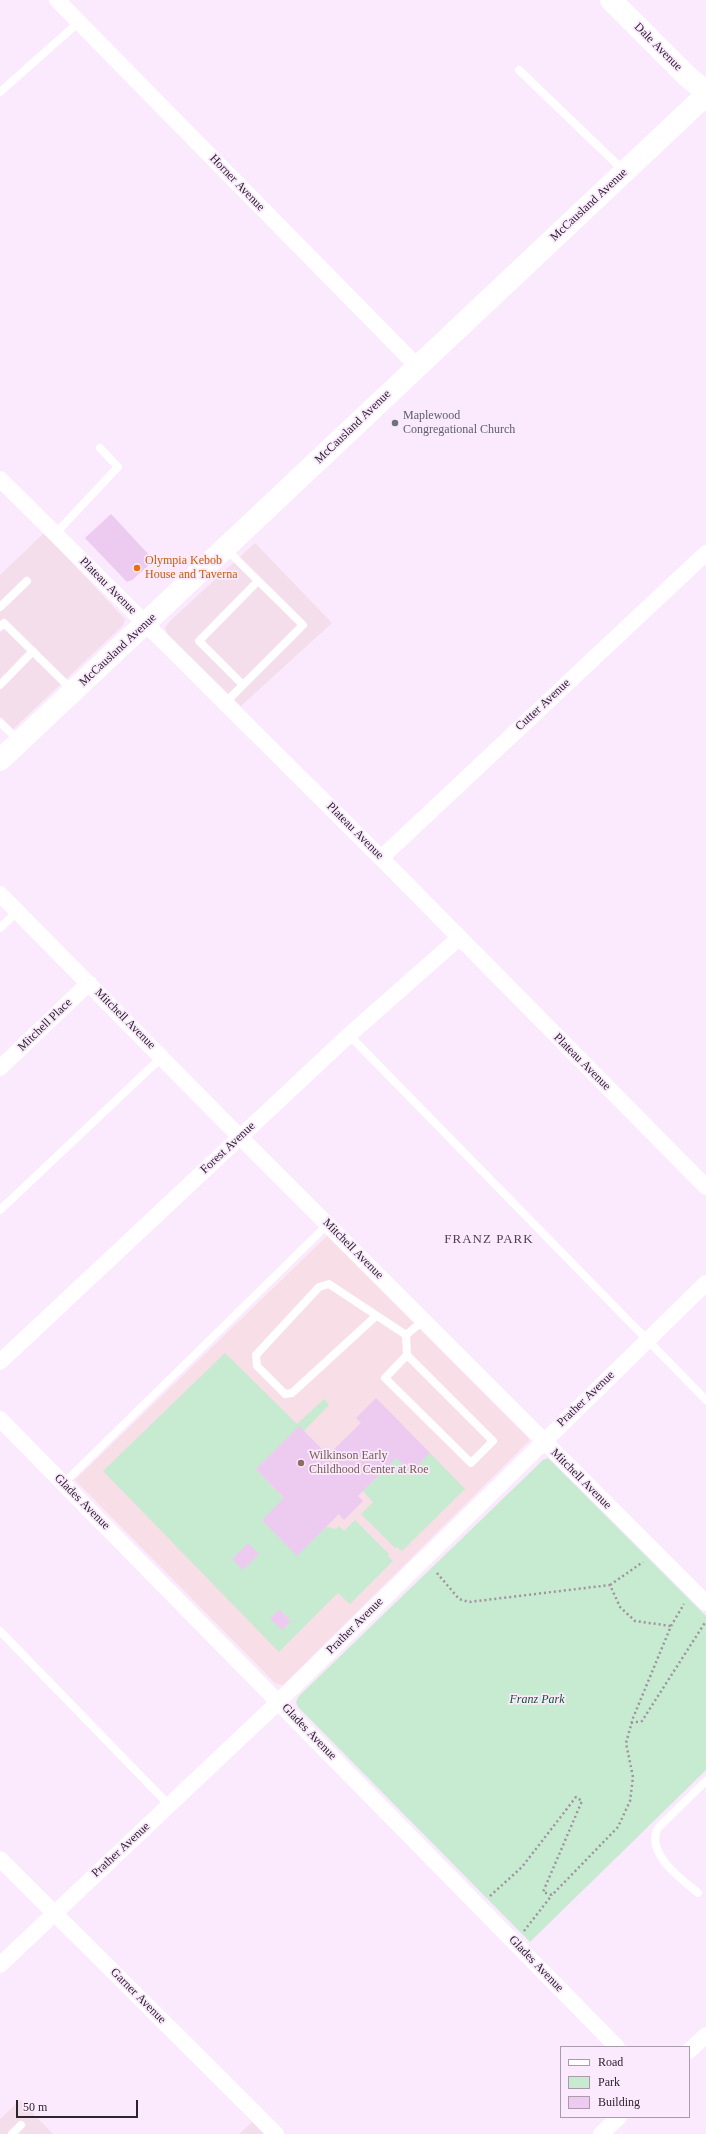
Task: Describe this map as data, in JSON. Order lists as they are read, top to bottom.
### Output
{
  "streets": {
    "main road": ["Dale Avenue", "McCausland Avenue"],
    "street": [
      "Horner Avenue",
      "Plateau Avenue",
      "Cutter Avenue",
      "Mitchell Avenue",
      "Mitchell Place",
      "Forest Avenue",
      "Prather Avenue",
      "Glades Avenue",
      "Garner Avenue"
    ]
  },
  "crossings": [
    ["Dale Avenue", "McCausland Avenue"],
    ["Horner Avenue", "McCausland Avenue"],
    ["McCausland Avenue", "Plateau Avenue"],
    ["Plateau Avenue", "Cutter Avenue"],
    ["Plateau Avenue", "Forest Avenue"],
    ["Mitchell Avenue", "Mitchell Place"],
    ["Mitchell Avenue", "Forest Avenue"],
    ["Mitchell Avenue", "Prather Avenue"],
    ["Prather Avenue", "Glades Avenue"],
    ["Prather Avenue", "Garner Avenue"]
  ],
  "districts": ["FRANZ PARK"],
  "parks": ["Franz Park"],
  "places": ["Maplewood Congregational Church", "Olympia Kebob House and Taverna", "Wilkinson Early Childhood Center at Roe"],
  "legend": ["Road", "Park", "Building"],
  "scale_bar": "50 m"
}
